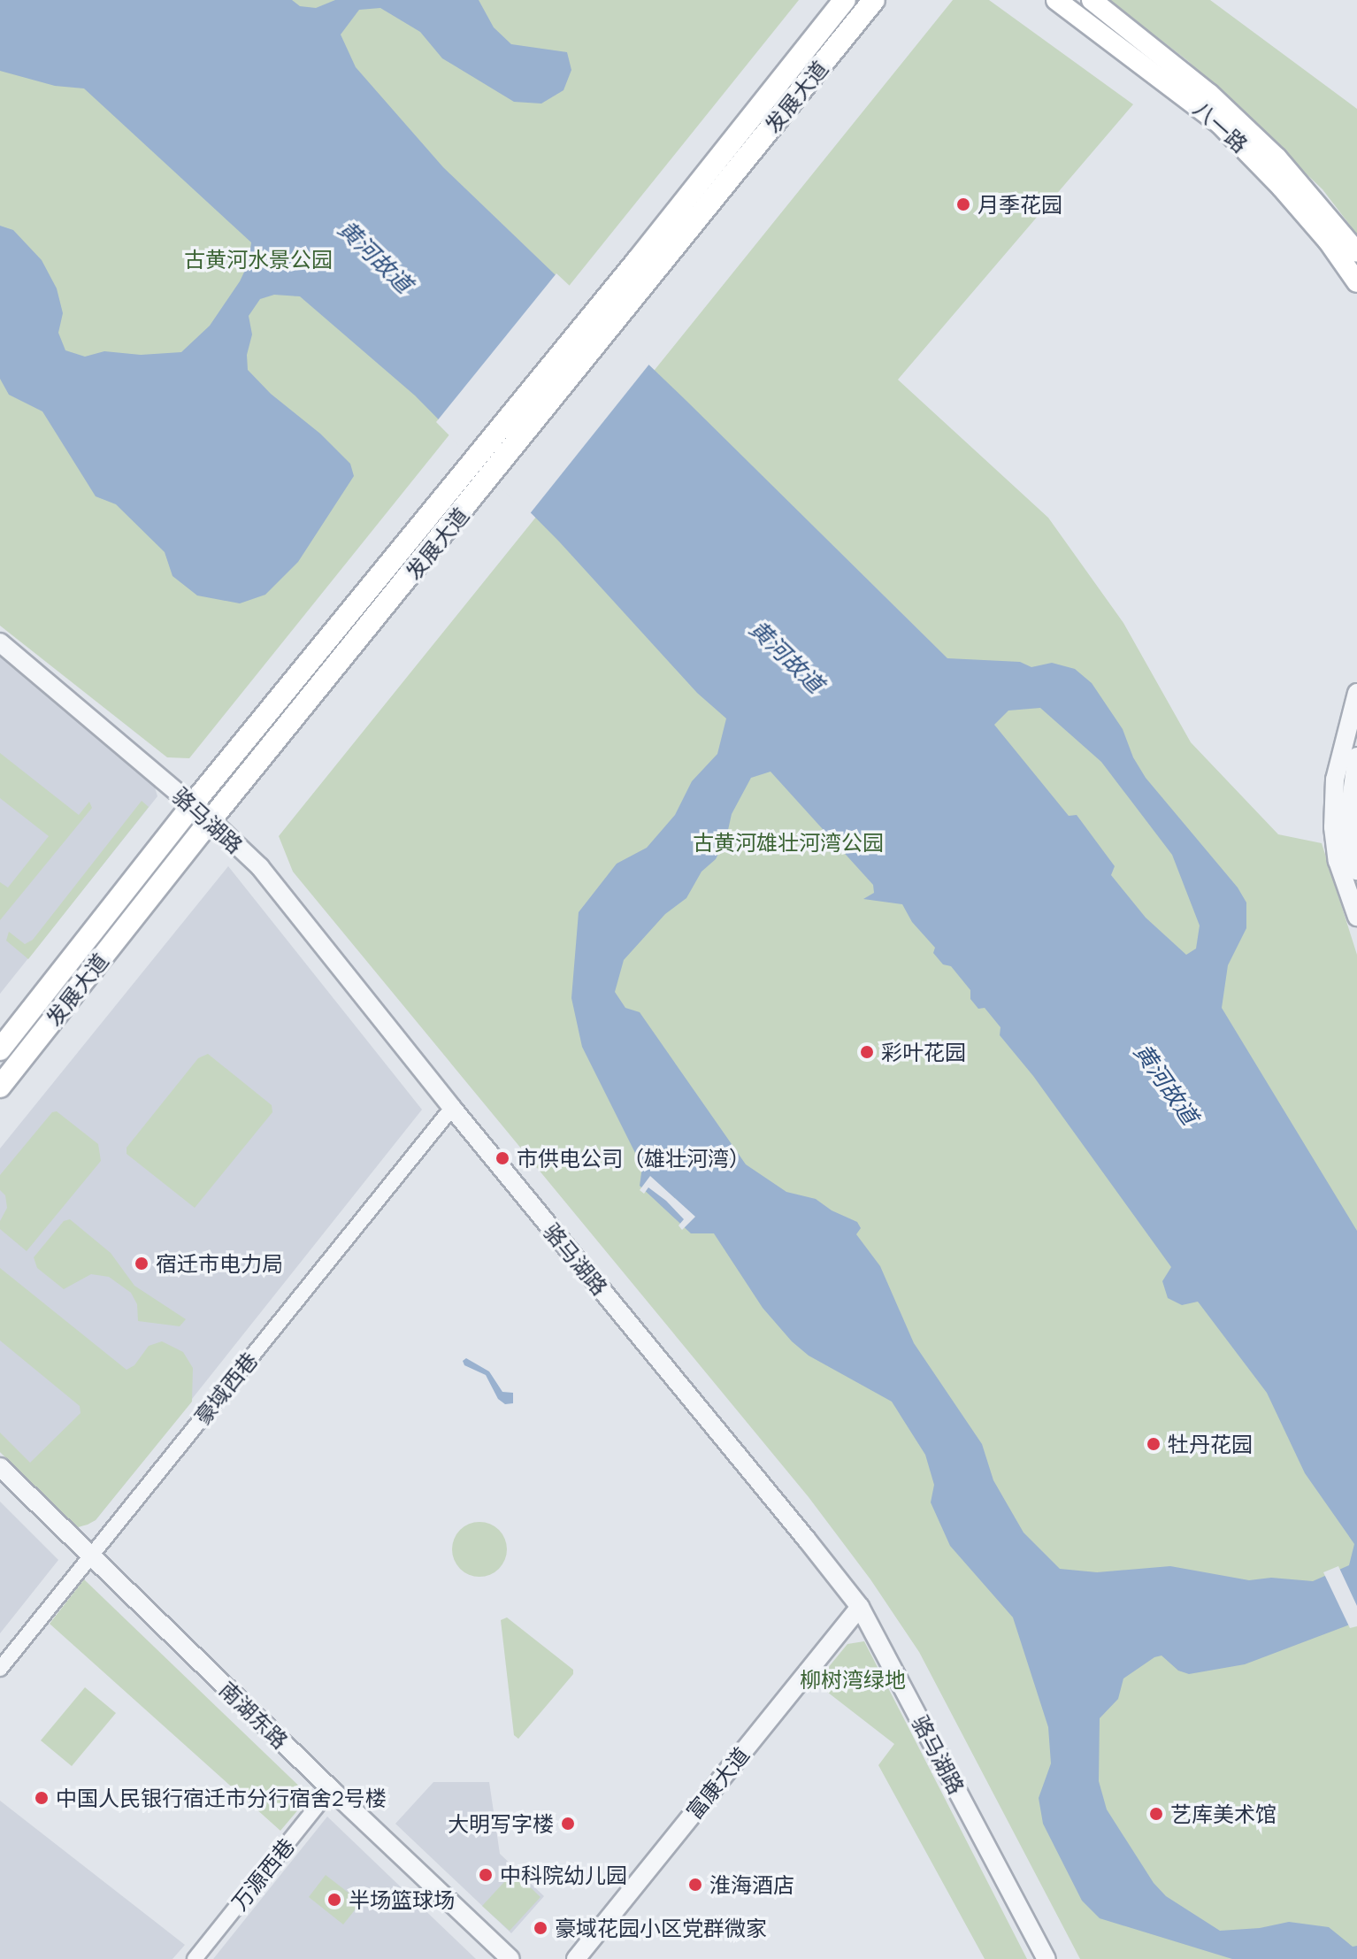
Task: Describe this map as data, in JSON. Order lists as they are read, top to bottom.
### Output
{
  "streets": {
    "main road": ["发展大道", "八一路"],
    "street": [
      "骆马湖路",
      "豪域西巷",
      "南湖东路",
      "富康大道",
      "万源西巷"
    ]
  },
  "crossings": [
    ["发展大道", "骆马湖路"],
    ["骆马湖路", "豪域西巷"],
    ["骆马湖路", "富康大道"],
    ["豪域西巷", "南湖东路"],
    ["南湖东路", "万源西巷"]
  ],
  "water": ["黄河故道"],
  "parks": ["古黄河水景公园", "古黄河雄壮河湾公园", "柳树湾绿地"],
  "places": [
    "月季花园",
    "彩叶花园",
    "市供电公司（雄壮河湾）",
    "宿迁市电力局",
    "牡丹花园",
    "中国人民银行宿迁市分行宿舍2号楼",
    "艺库美术馆",
    "大明写字楼",
    "中科院幼儿园",
    "淮海酒店",
    "半场篮球场",
    "豪域花园小区党群微家"
  ]
}
